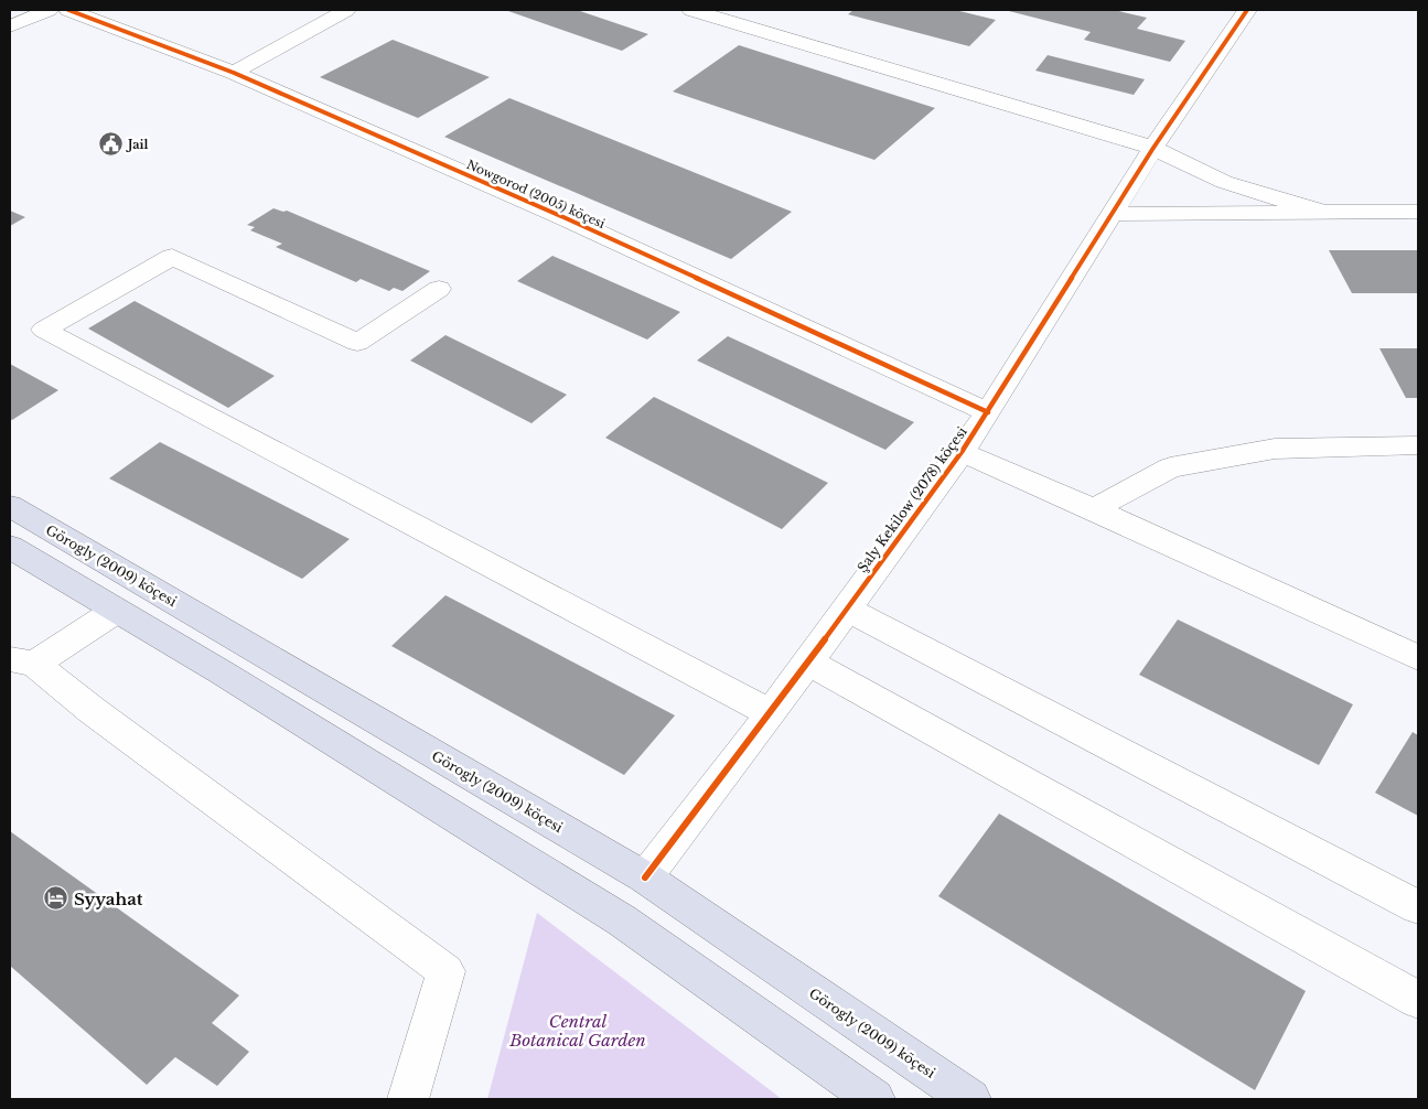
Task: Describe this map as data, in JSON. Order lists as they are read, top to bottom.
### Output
{
  "streets": {
    "main road": ["Görogly (2009) köçesi"],
    "street": ["Nowgorod (2005) köçesi", "Şaly Kekilow (2078) köçesi"]
  },
  "crossings": [
    ["Nowgorod (2005) köçesi", "Şaly Kekilow (2078) köçesi"],
    ["Şaly Kekilow (2078) köçesi", "Görogly (2009) köçesi"]
  ],
  "parks": ["Central Botanical Garden"],
  "places": {
    "public building": ["Jail"],
    "hotel": ["Syyahat"]
  }
}
